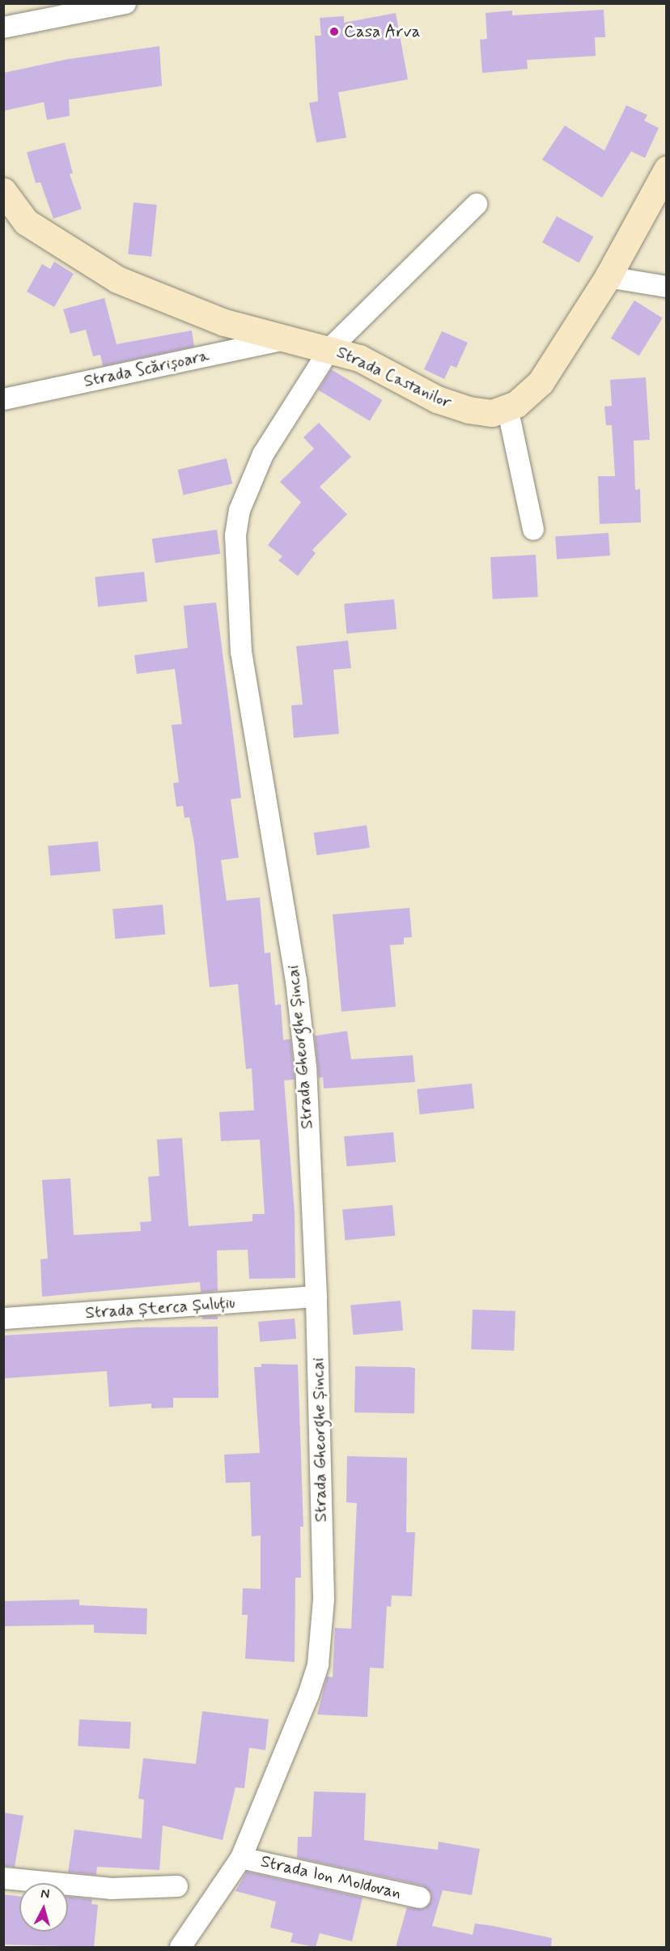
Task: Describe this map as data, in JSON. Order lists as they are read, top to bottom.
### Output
{
  "streets": {
    "street": [
      "Strada Scărișoara",
      "Strada Castanilor",
      "Strada Gheorghe Șincai",
      "Strada Șterca Șuluțiu",
      "Strada Ion Moldovan"
    ]
  },
  "crossings": [
    ["Strada Scărișoara", "Strada Castanilor"],
    ["Strada Castanilor", "Strada Gheorghe Șincai"],
    ["Strada Gheorghe Șincai", "Strada Șterca Șuluțiu"],
    ["Strada Gheorghe Șincai", "Strada Ion Moldovan"]
  ],
  "places": ["Casa Arva"],
  "north": "top"
}
